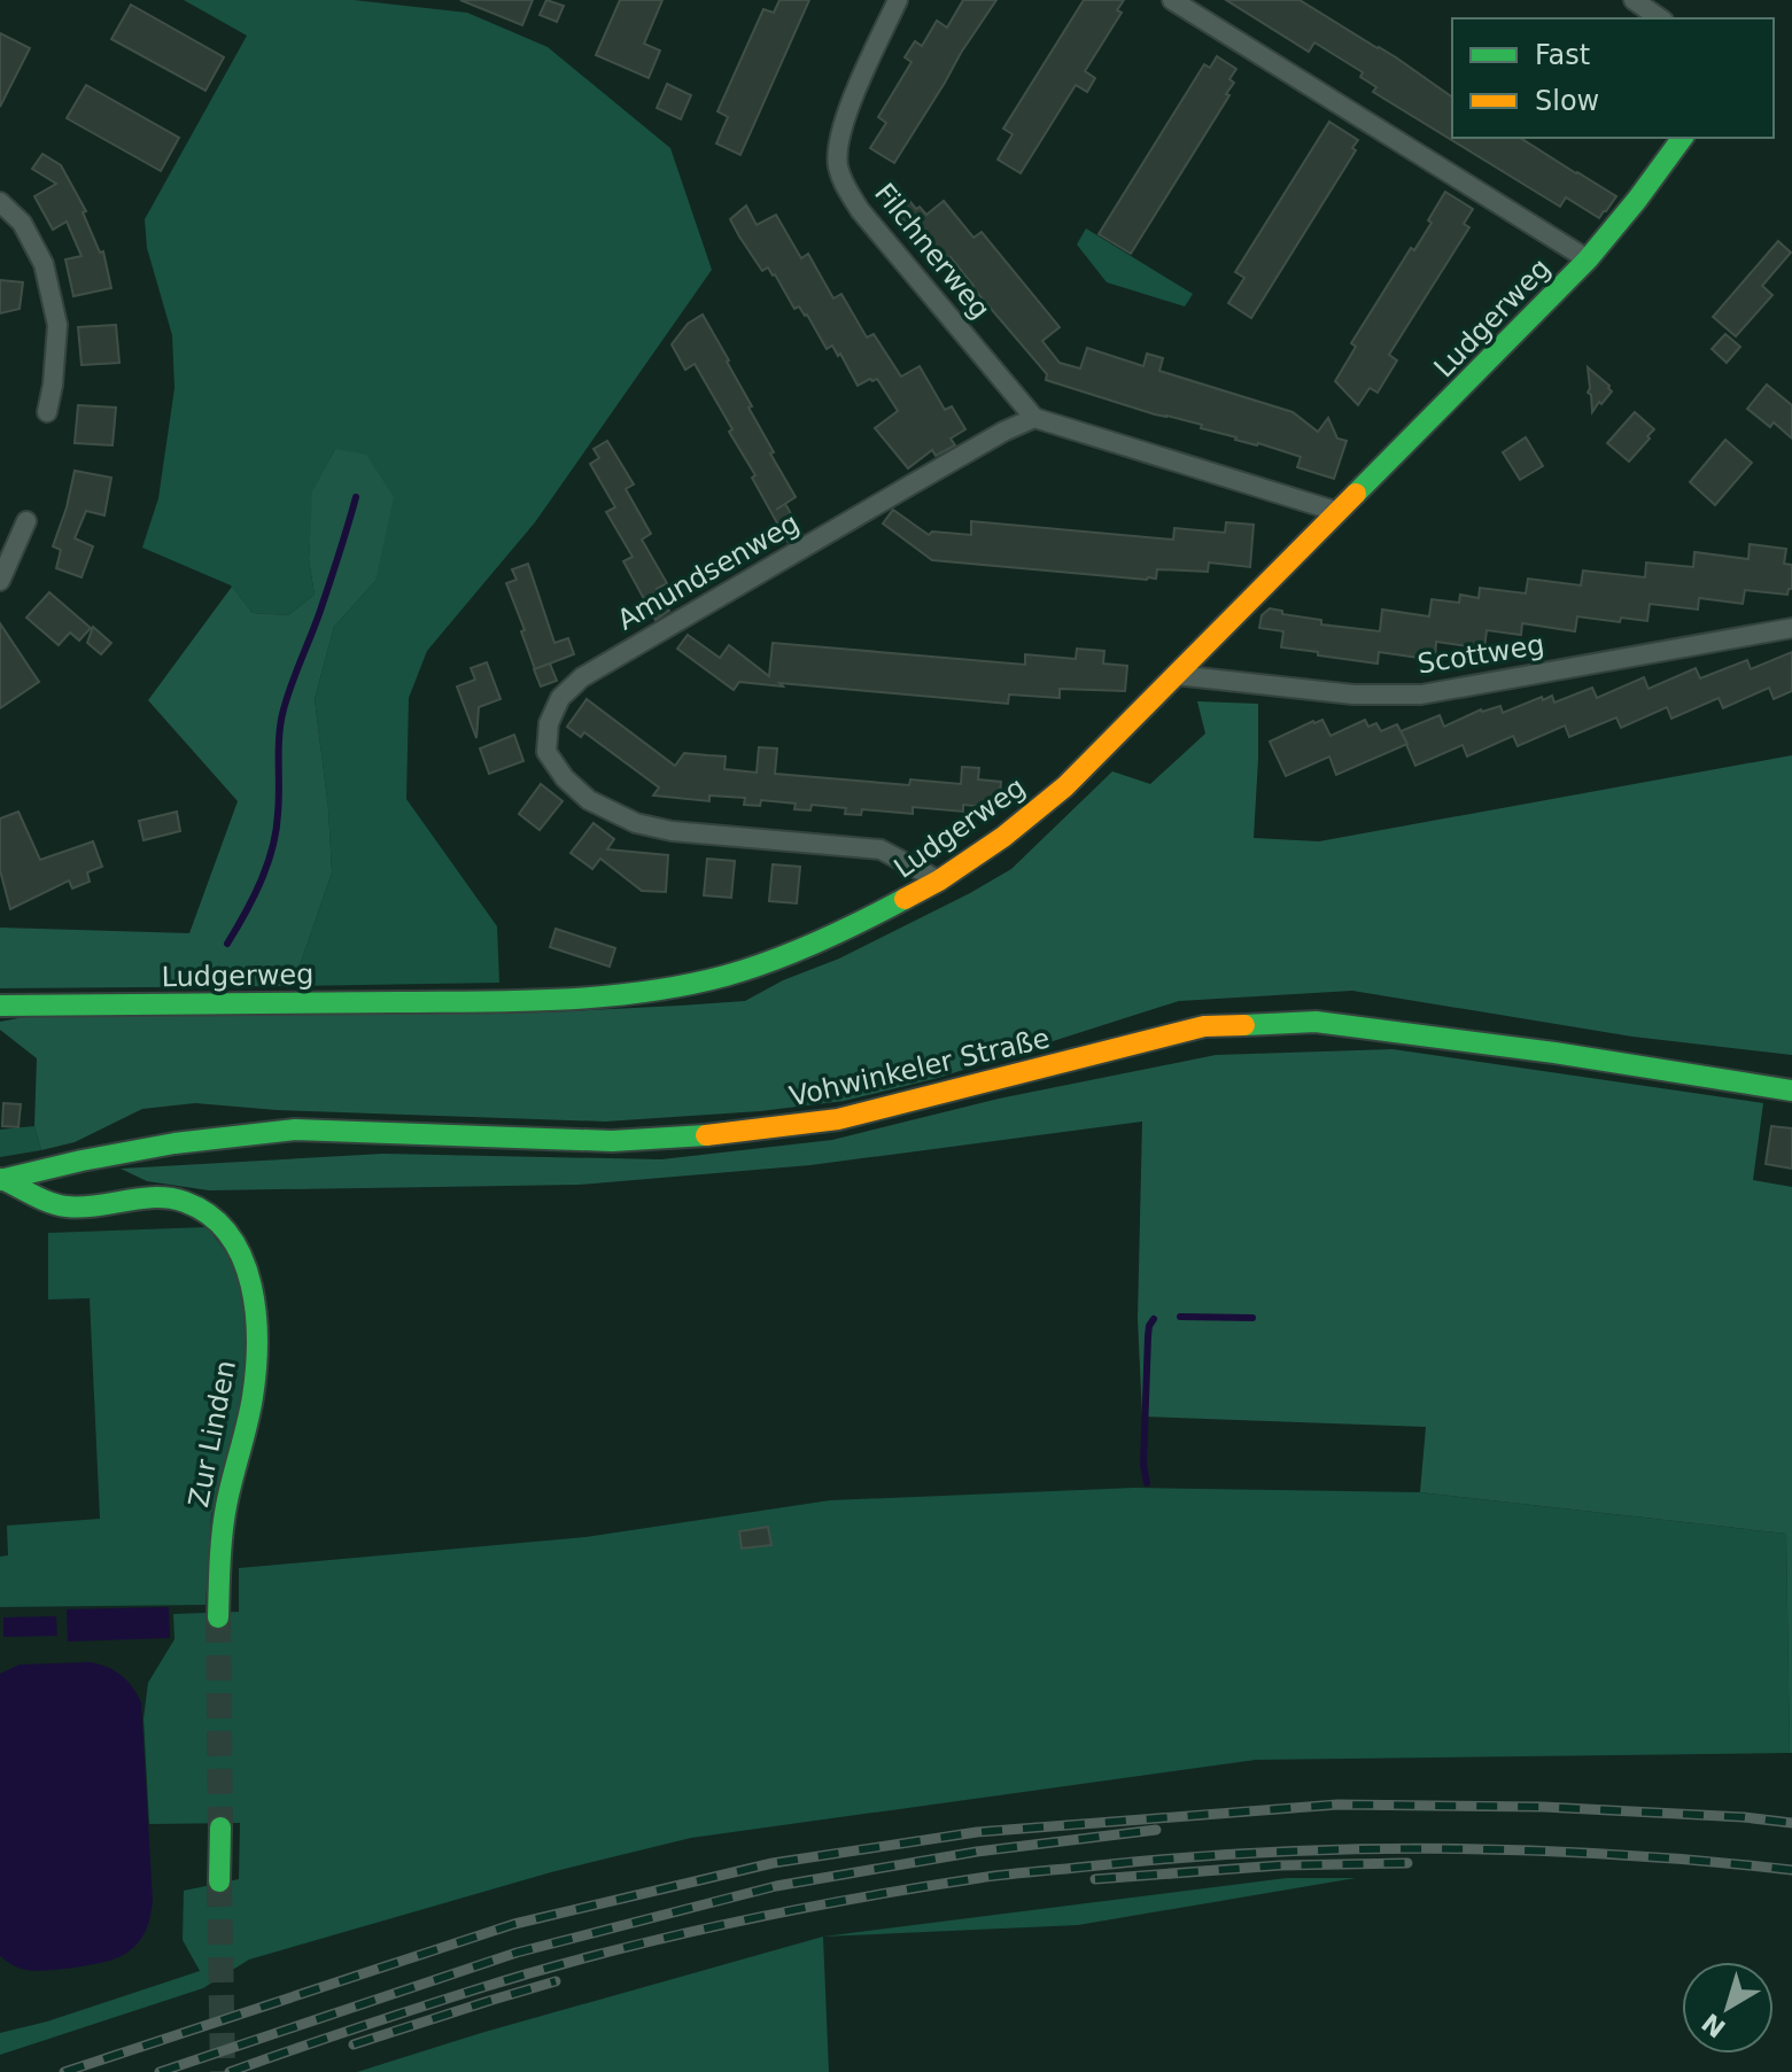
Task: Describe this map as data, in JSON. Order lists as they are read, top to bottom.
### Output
{
  "streets": {
    "street": [
      "Filchnerweg",
      "Ludgerweg",
      "Amundsenweg",
      "Scottweg",
      "Vohwinkeler Straße",
      "Zur Linden"
    ]
  },
  "crossings": [
    ["Filchnerweg", "Amundsenweg"],
    ["Ludgerweg", "Amundsenweg"],
    ["Ludgerweg", "Scottweg"],
    ["Vohwinkeler Straße", "Zur Linden"]
  ],
  "legend": ["Fast", "Slow"],
  "north": "bottom left"
}
